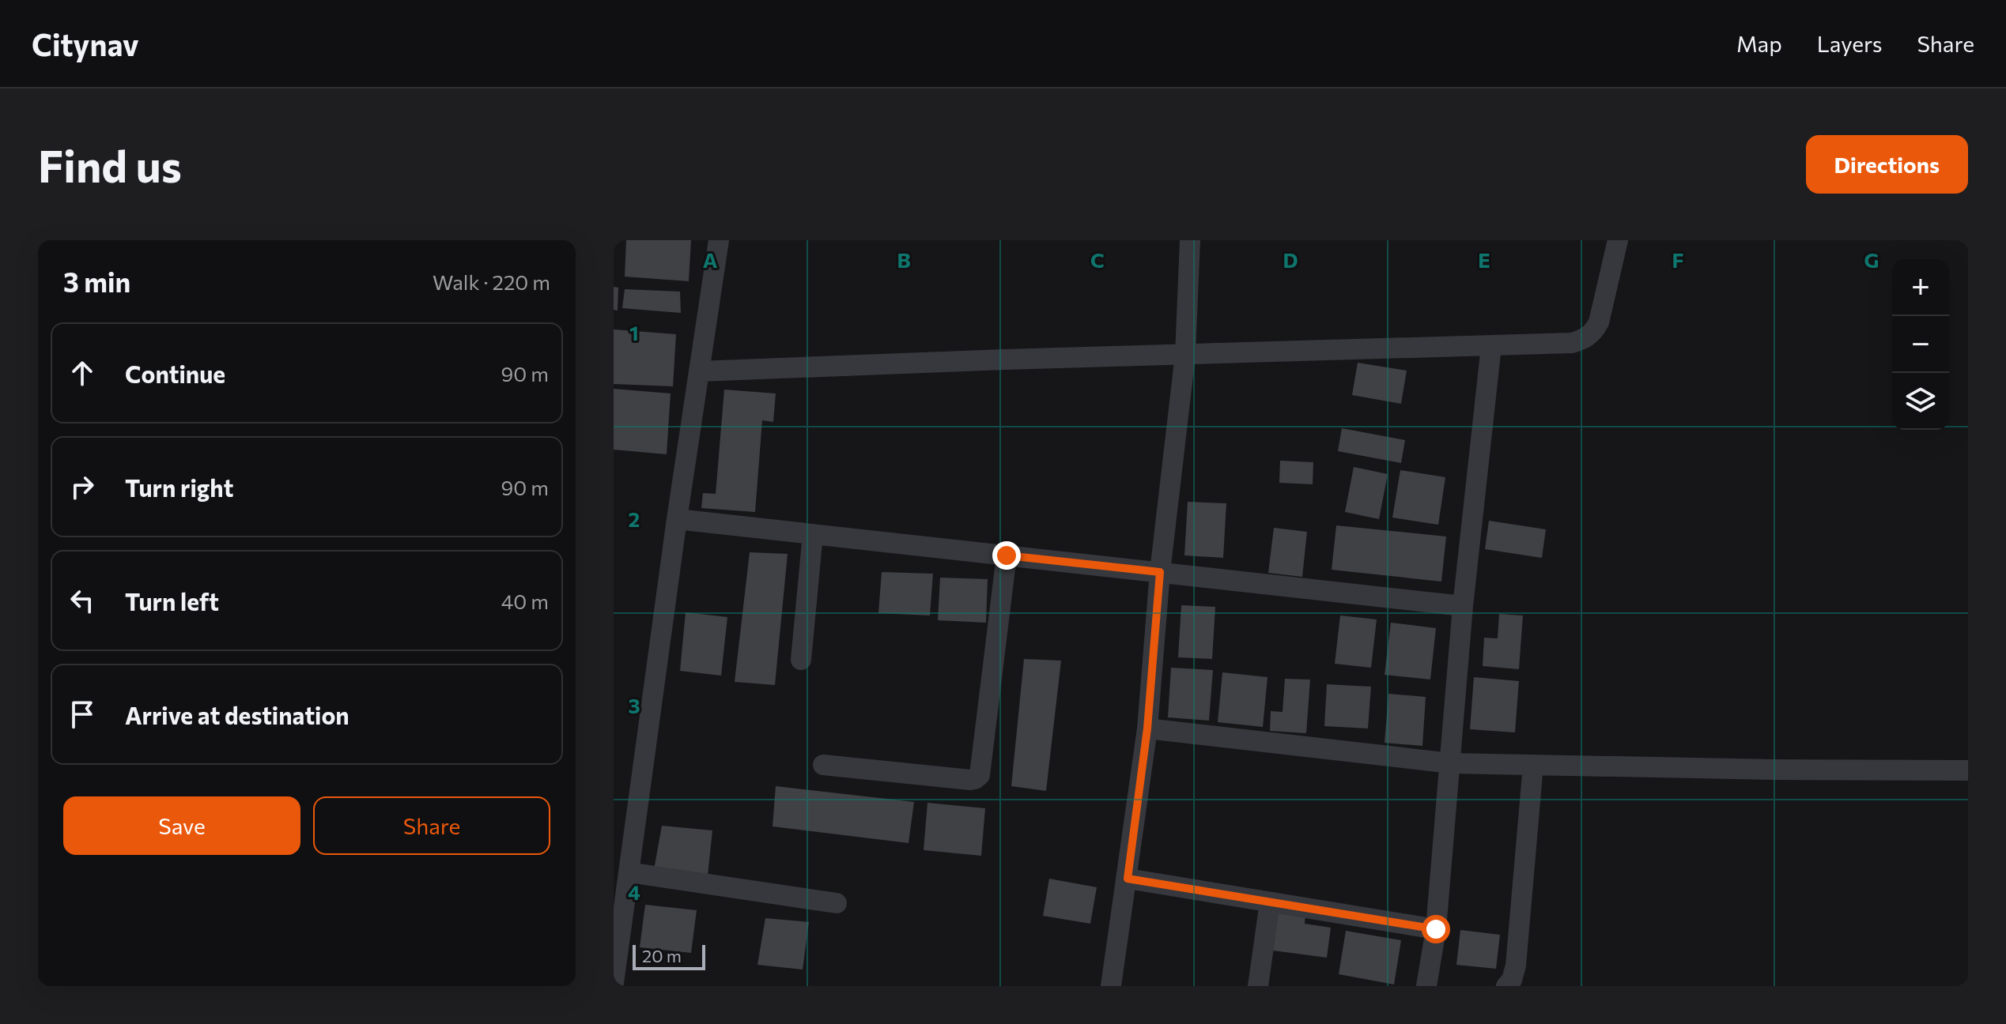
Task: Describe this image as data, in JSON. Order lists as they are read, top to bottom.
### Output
{
  "scale_bar": "20 m",
  "page": {
    "header": "Citynav",
    "nav": ["Map", "Layers", "Share"],
    "buttons": [
      "Directions",
      ["Save", "Share"]
    ],
    "title": "Find us",
    "heading": ["3 min", "Walk · 220 m"],
    "map_buttons": ["+", "−"],
    "list": [
      ["Continue", "90 m"],
      ["Turn right", "90 m"],
      ["Turn left", "40 m"],
      "Arrive at destination"
    ],
    "scale": "20 m"
  },
  "grid": {
    "columns": [
      "A",
      "B",
      "C",
      "D",
      "E",
      "F",
      "G"
    ],
    "rows": [
      "1",
      "2",
      "3",
      "4"
    ]
  }
}
